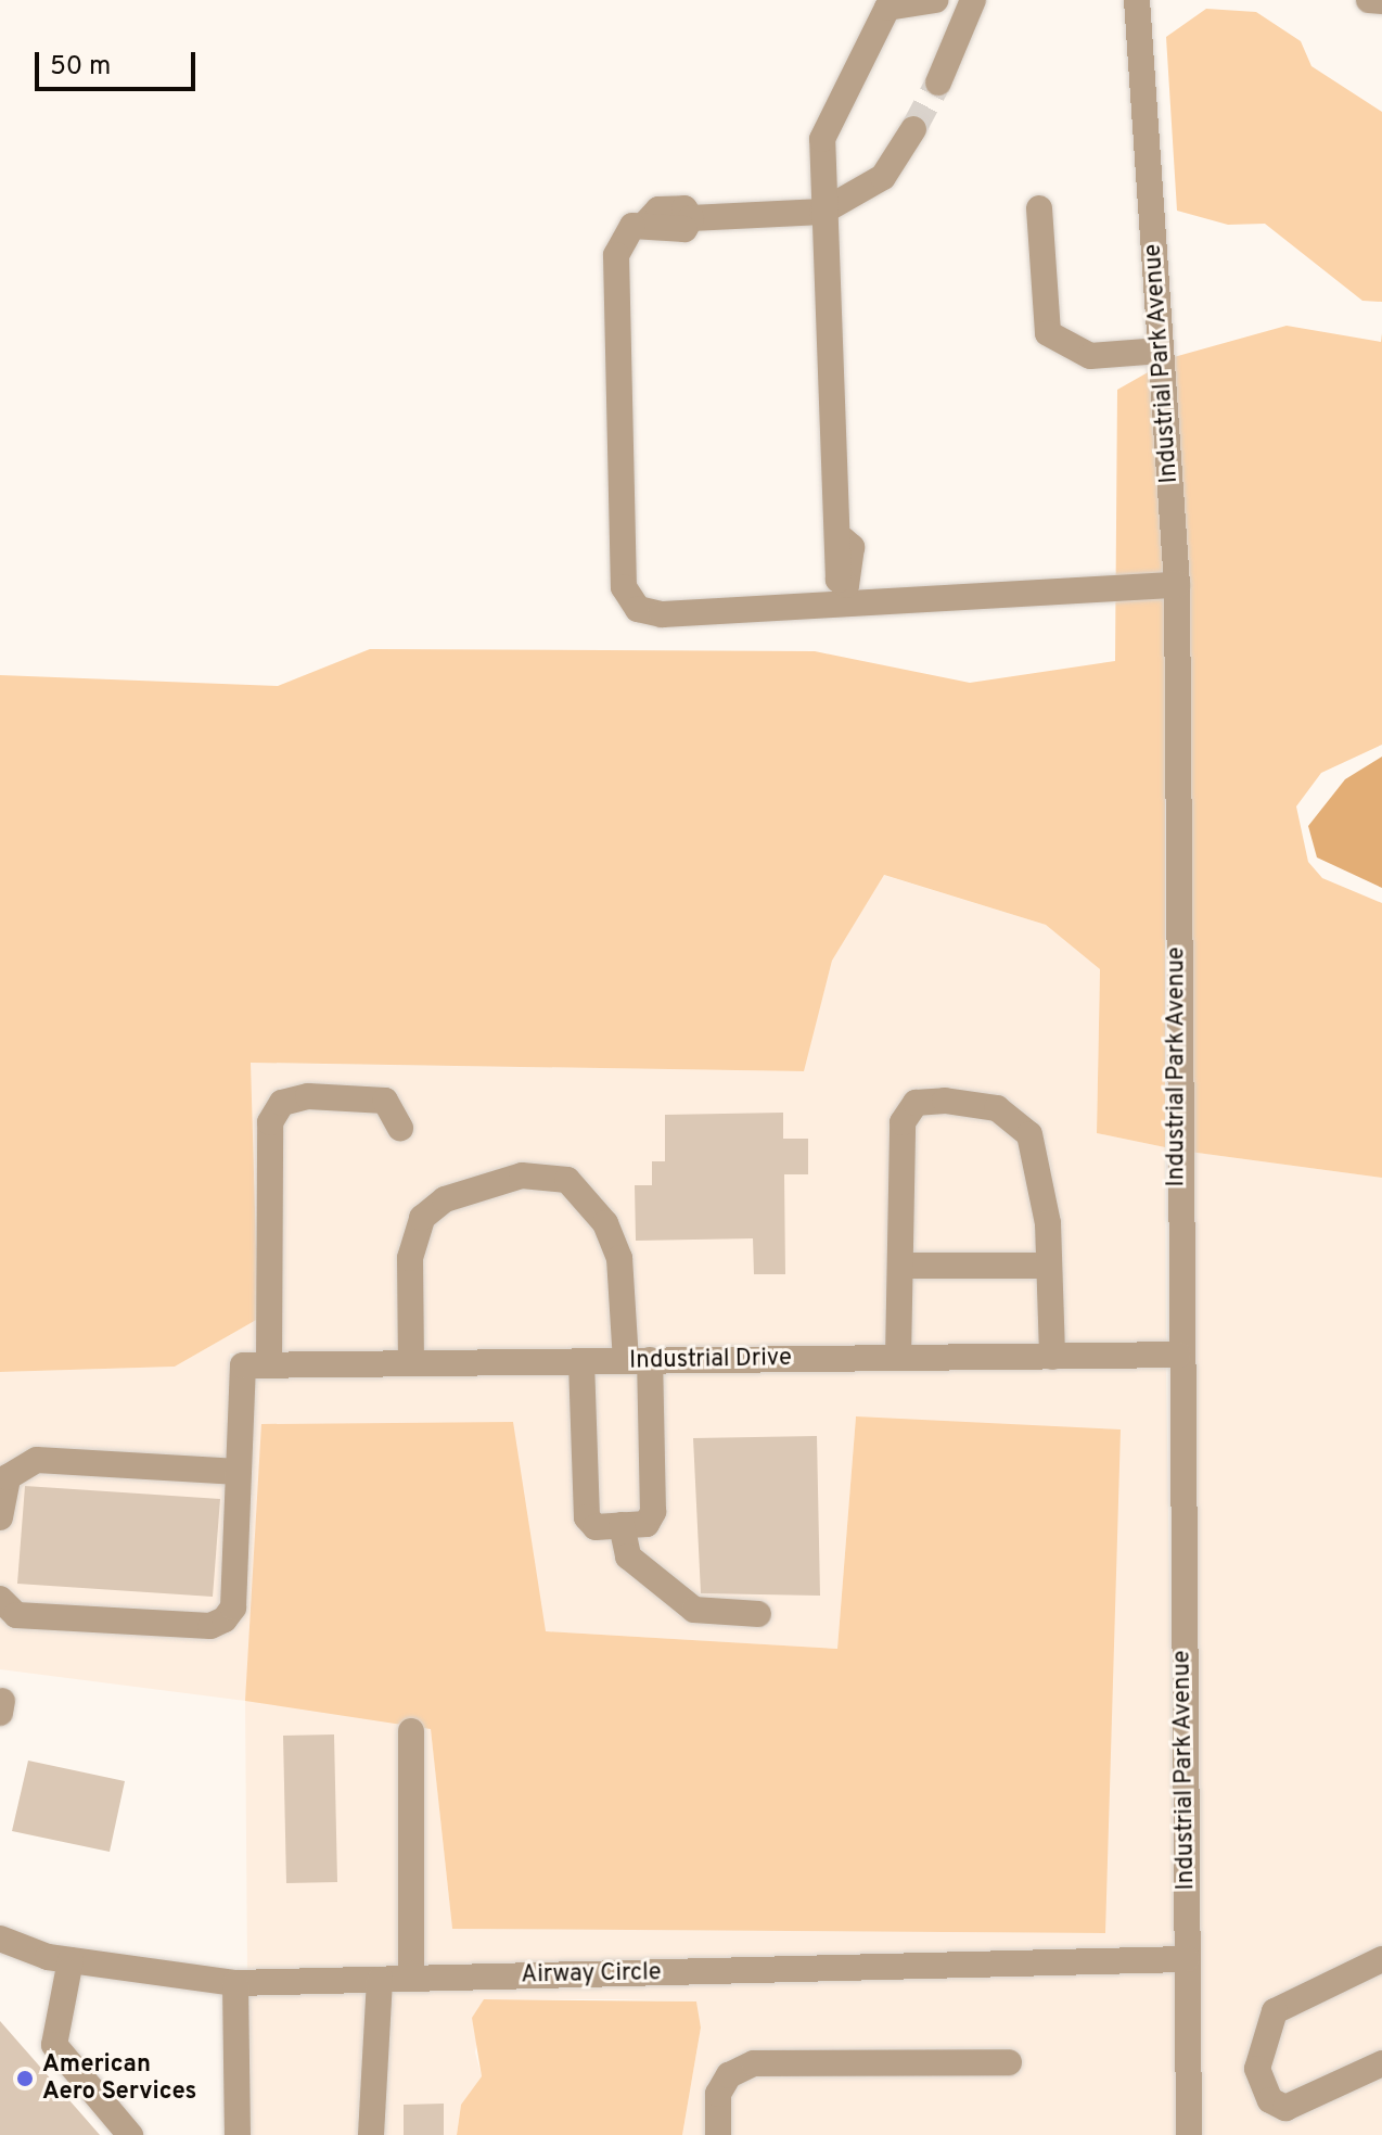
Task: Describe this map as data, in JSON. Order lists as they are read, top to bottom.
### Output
{
  "streets": {
    "street": ["Industrial Park Avenue", "Industrial Drive", "Airway Circle"]
  },
  "crossings": [
    ["Industrial Park Avenue", "Industrial Drive"],
    ["Industrial Park Avenue", "Airway Circle"]
  ],
  "places": ["American Aero Services"],
  "scale_bar": "50 m"
}
